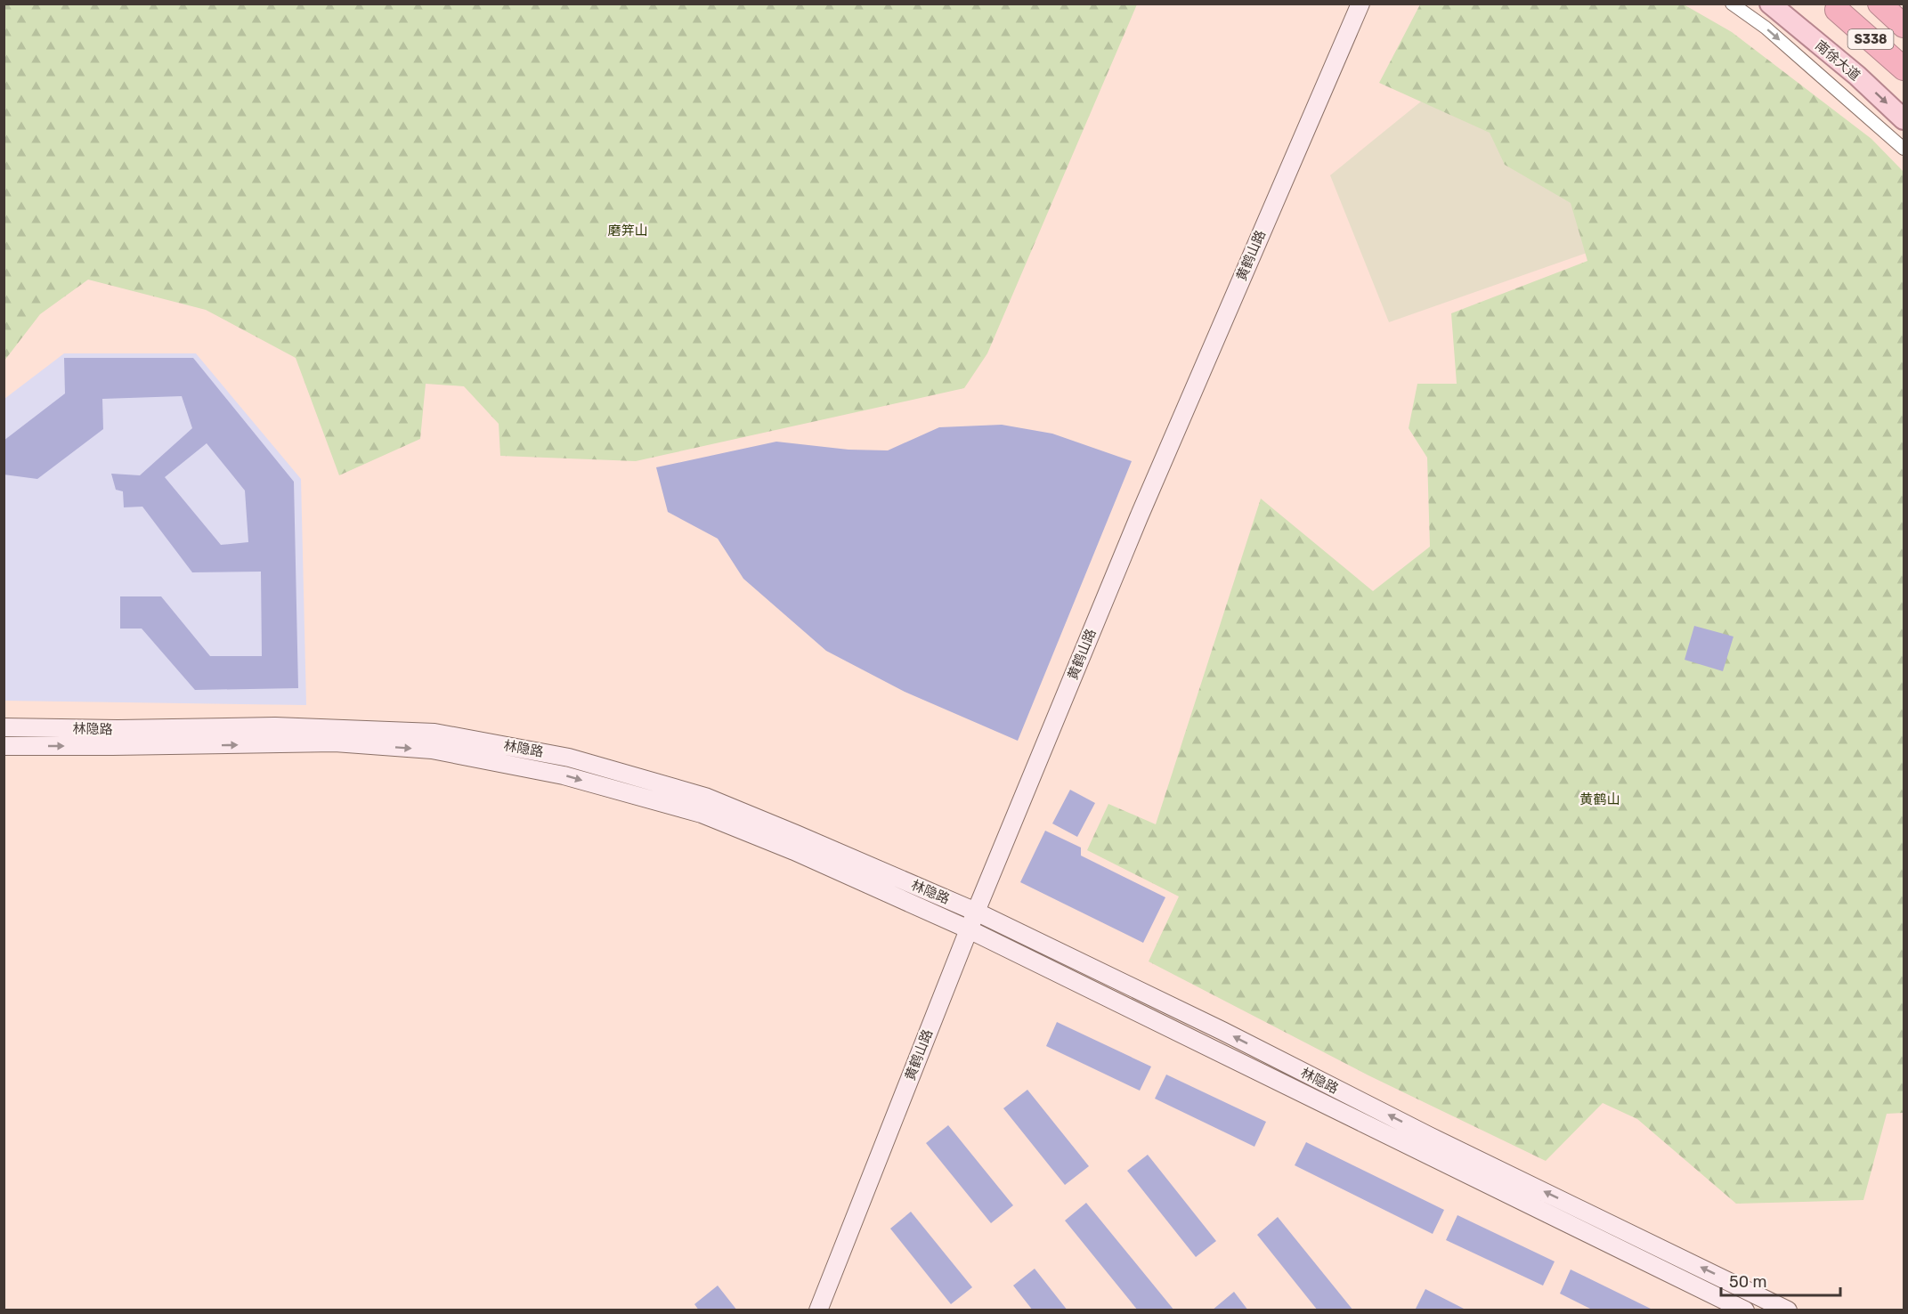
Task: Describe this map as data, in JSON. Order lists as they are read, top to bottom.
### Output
{
  "streets": {
    "highway": ["S338"],
    "main road": ["南徐大道"],
    "street": ["黄鹤山路", "林隐路"]
  },
  "crossings": [
    ["黄鹤山路", "林隐路"]
  ],
  "one_way": ["南徐大道"],
  "parks": ["磨笄山", "黄鹤山"],
  "scale_bar": "50 m"
}
